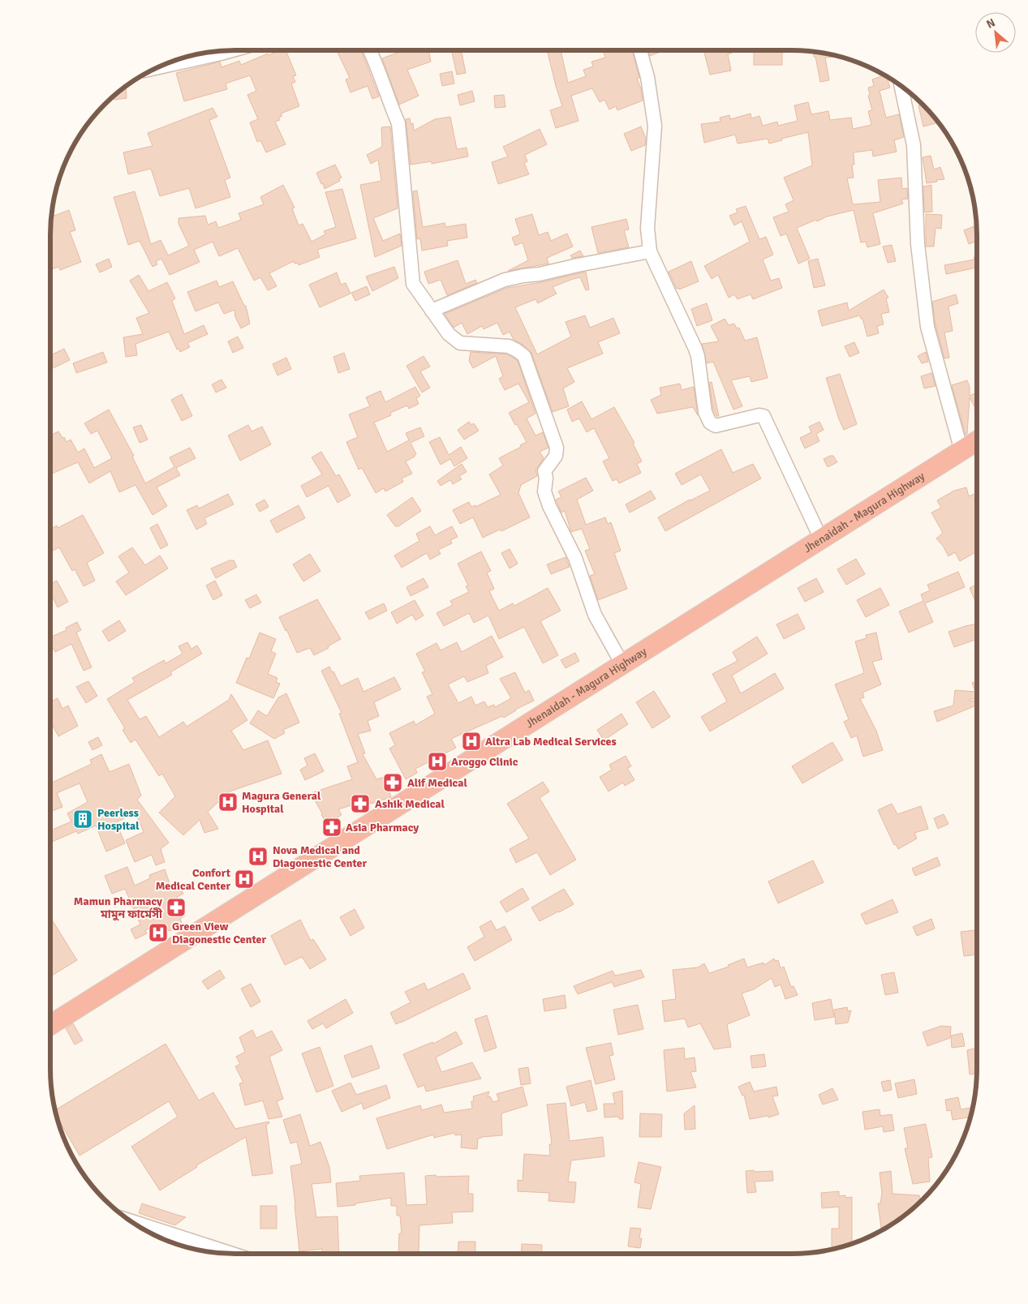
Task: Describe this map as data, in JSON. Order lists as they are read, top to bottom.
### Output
{
  "streets": {
    "highway": ["Jhenaidah - Magura Highway"]
  },
  "places": {
    "hospital": [
      "Altra Lab Medical Services",
      "Aroggo Clinic",
      "Magura General Hospital",
      "Nova Medical and Diagonestic Center",
      "Confort Medical Center",
      "Green View Diagonestic Center"
    ],
    "pharmacy": [
      "Alif Medical",
      "Ashik Medical",
      "Asia Pharmacy",
      "Mamun Pharmacy মামুন ফার্মেসী"
    ],
    "building": ["Peerless Hospital"]
  },
  "north": "top left"
}
